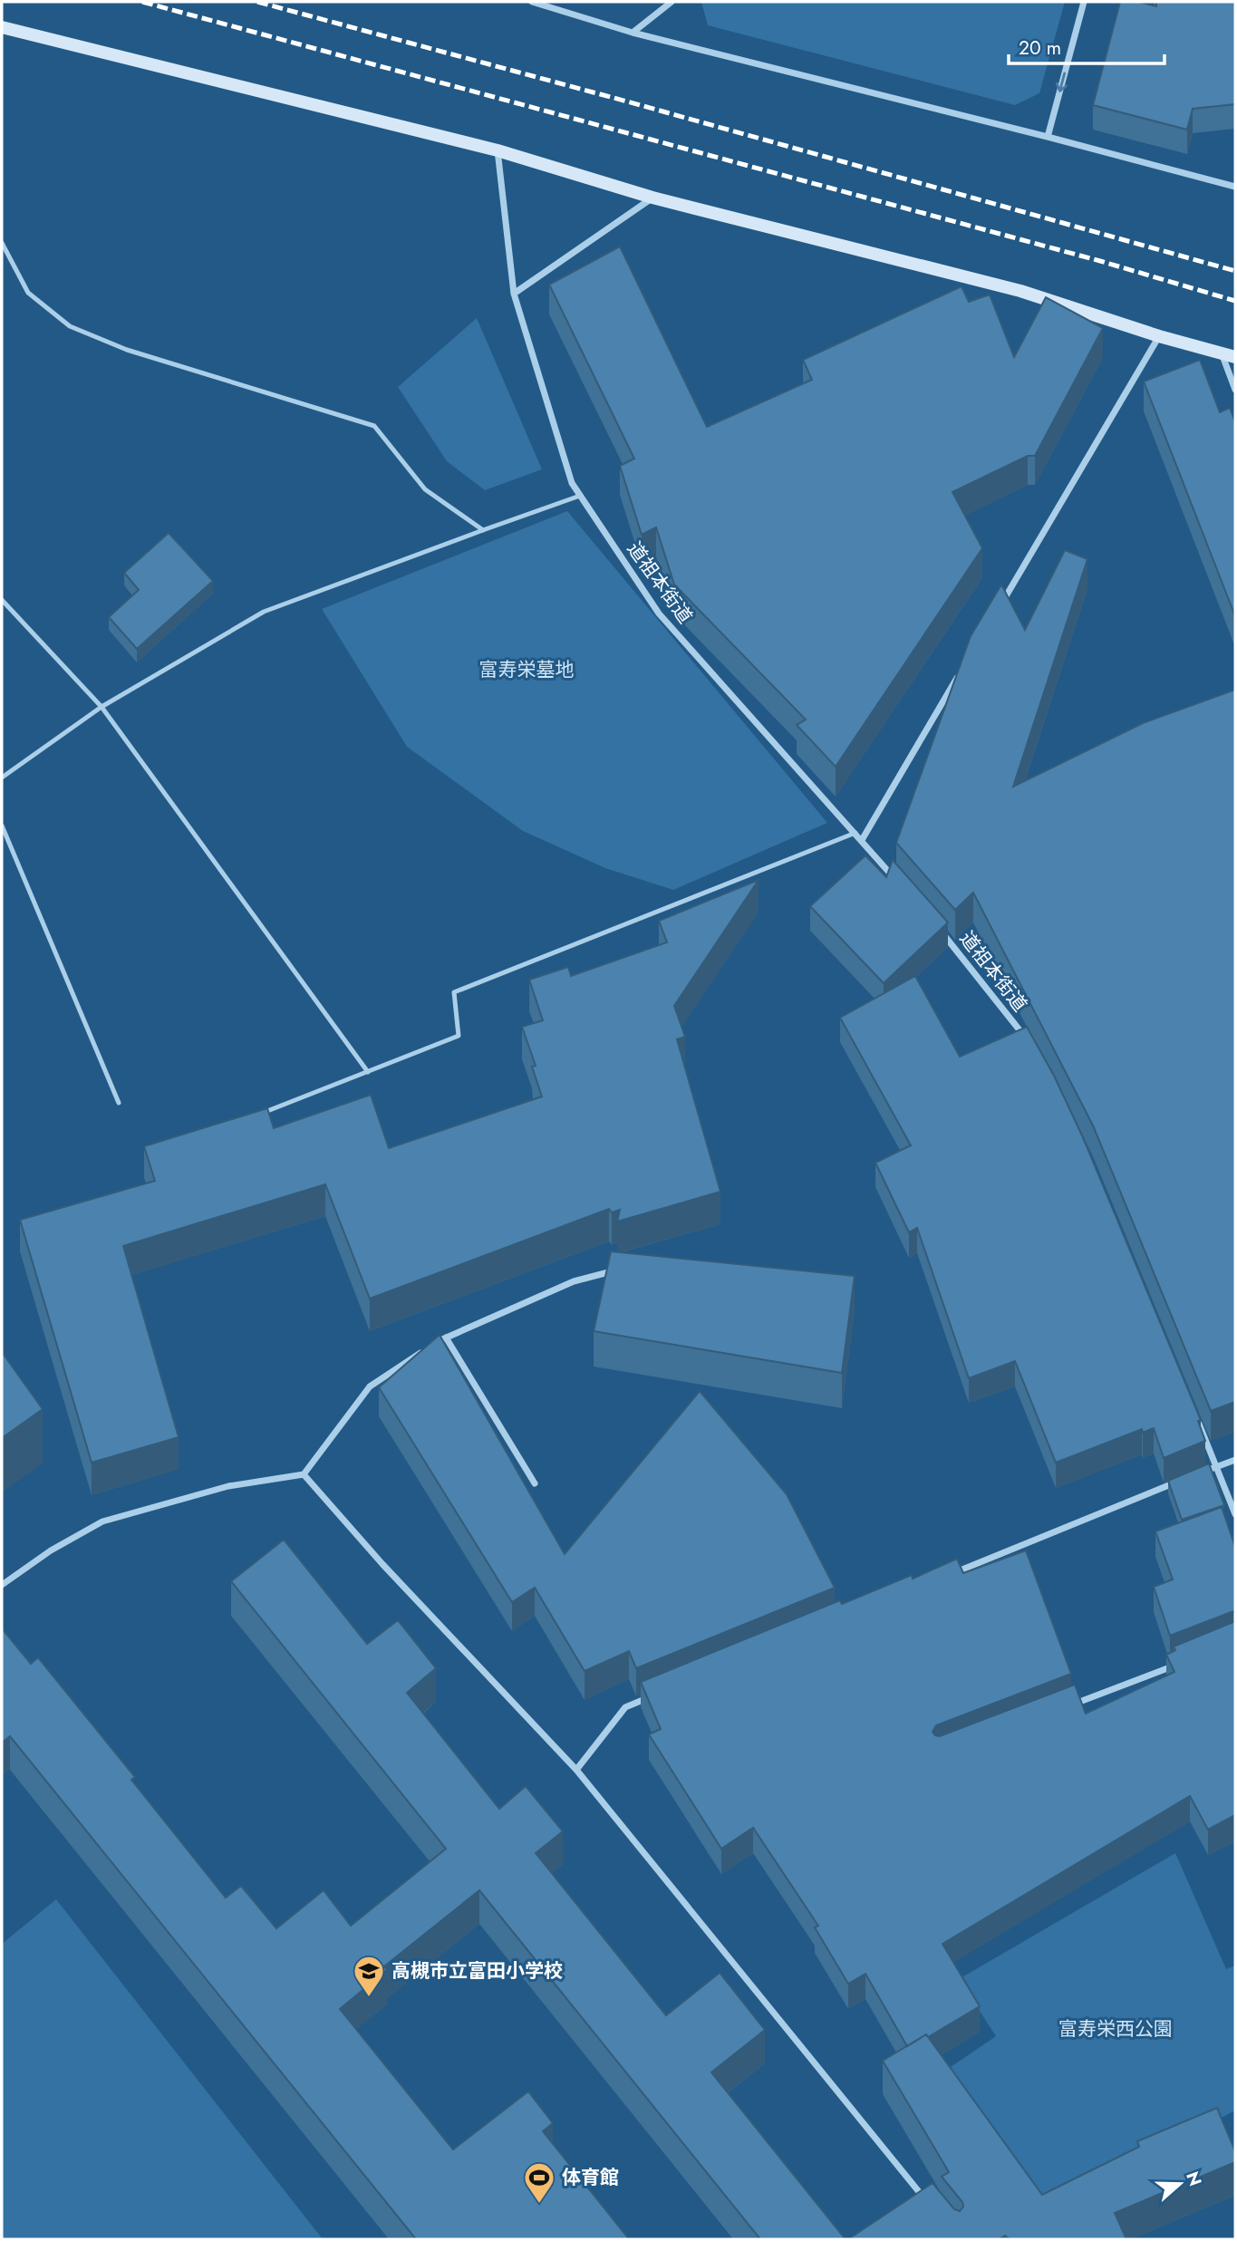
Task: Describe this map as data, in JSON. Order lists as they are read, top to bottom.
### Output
{
  "streets": {
    "street": ["道祖本街道"]
  },
  "parks": ["富寿栄墓地", "富寿栄西公園"],
  "places": {
    "school or university": ["高槻市立富田小学校"],
    "sports": ["体育館"]
  },
  "scale_bar": "20 m",
  "north": "right"
}
